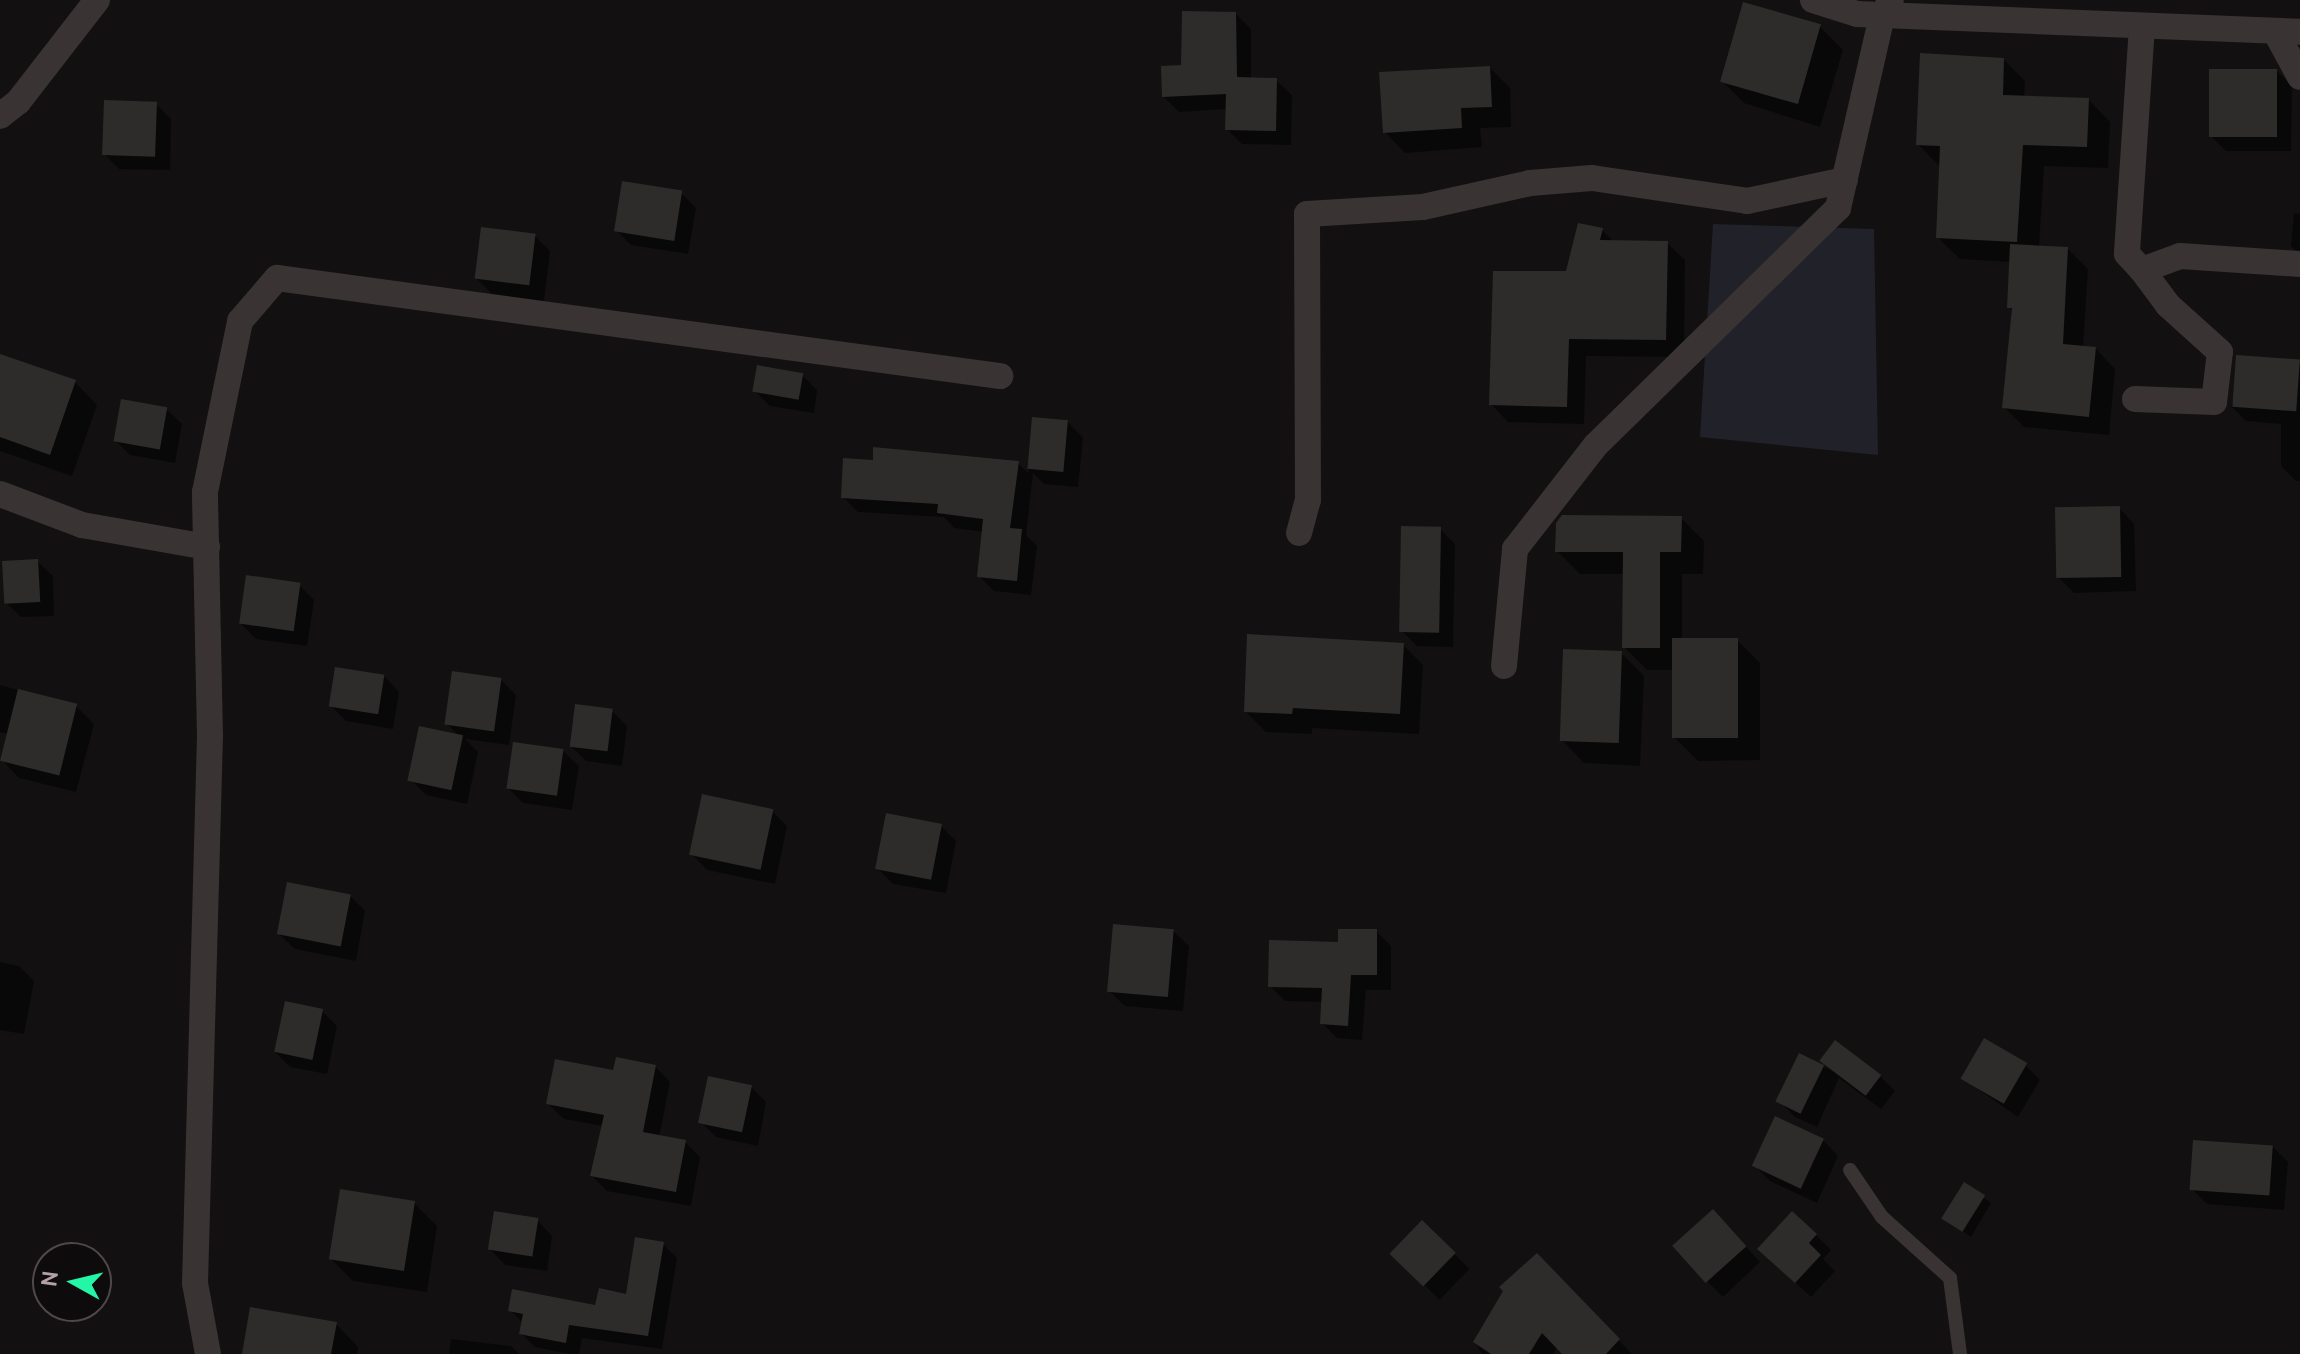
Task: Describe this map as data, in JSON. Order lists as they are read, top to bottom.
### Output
{
  "north": "left"
}
